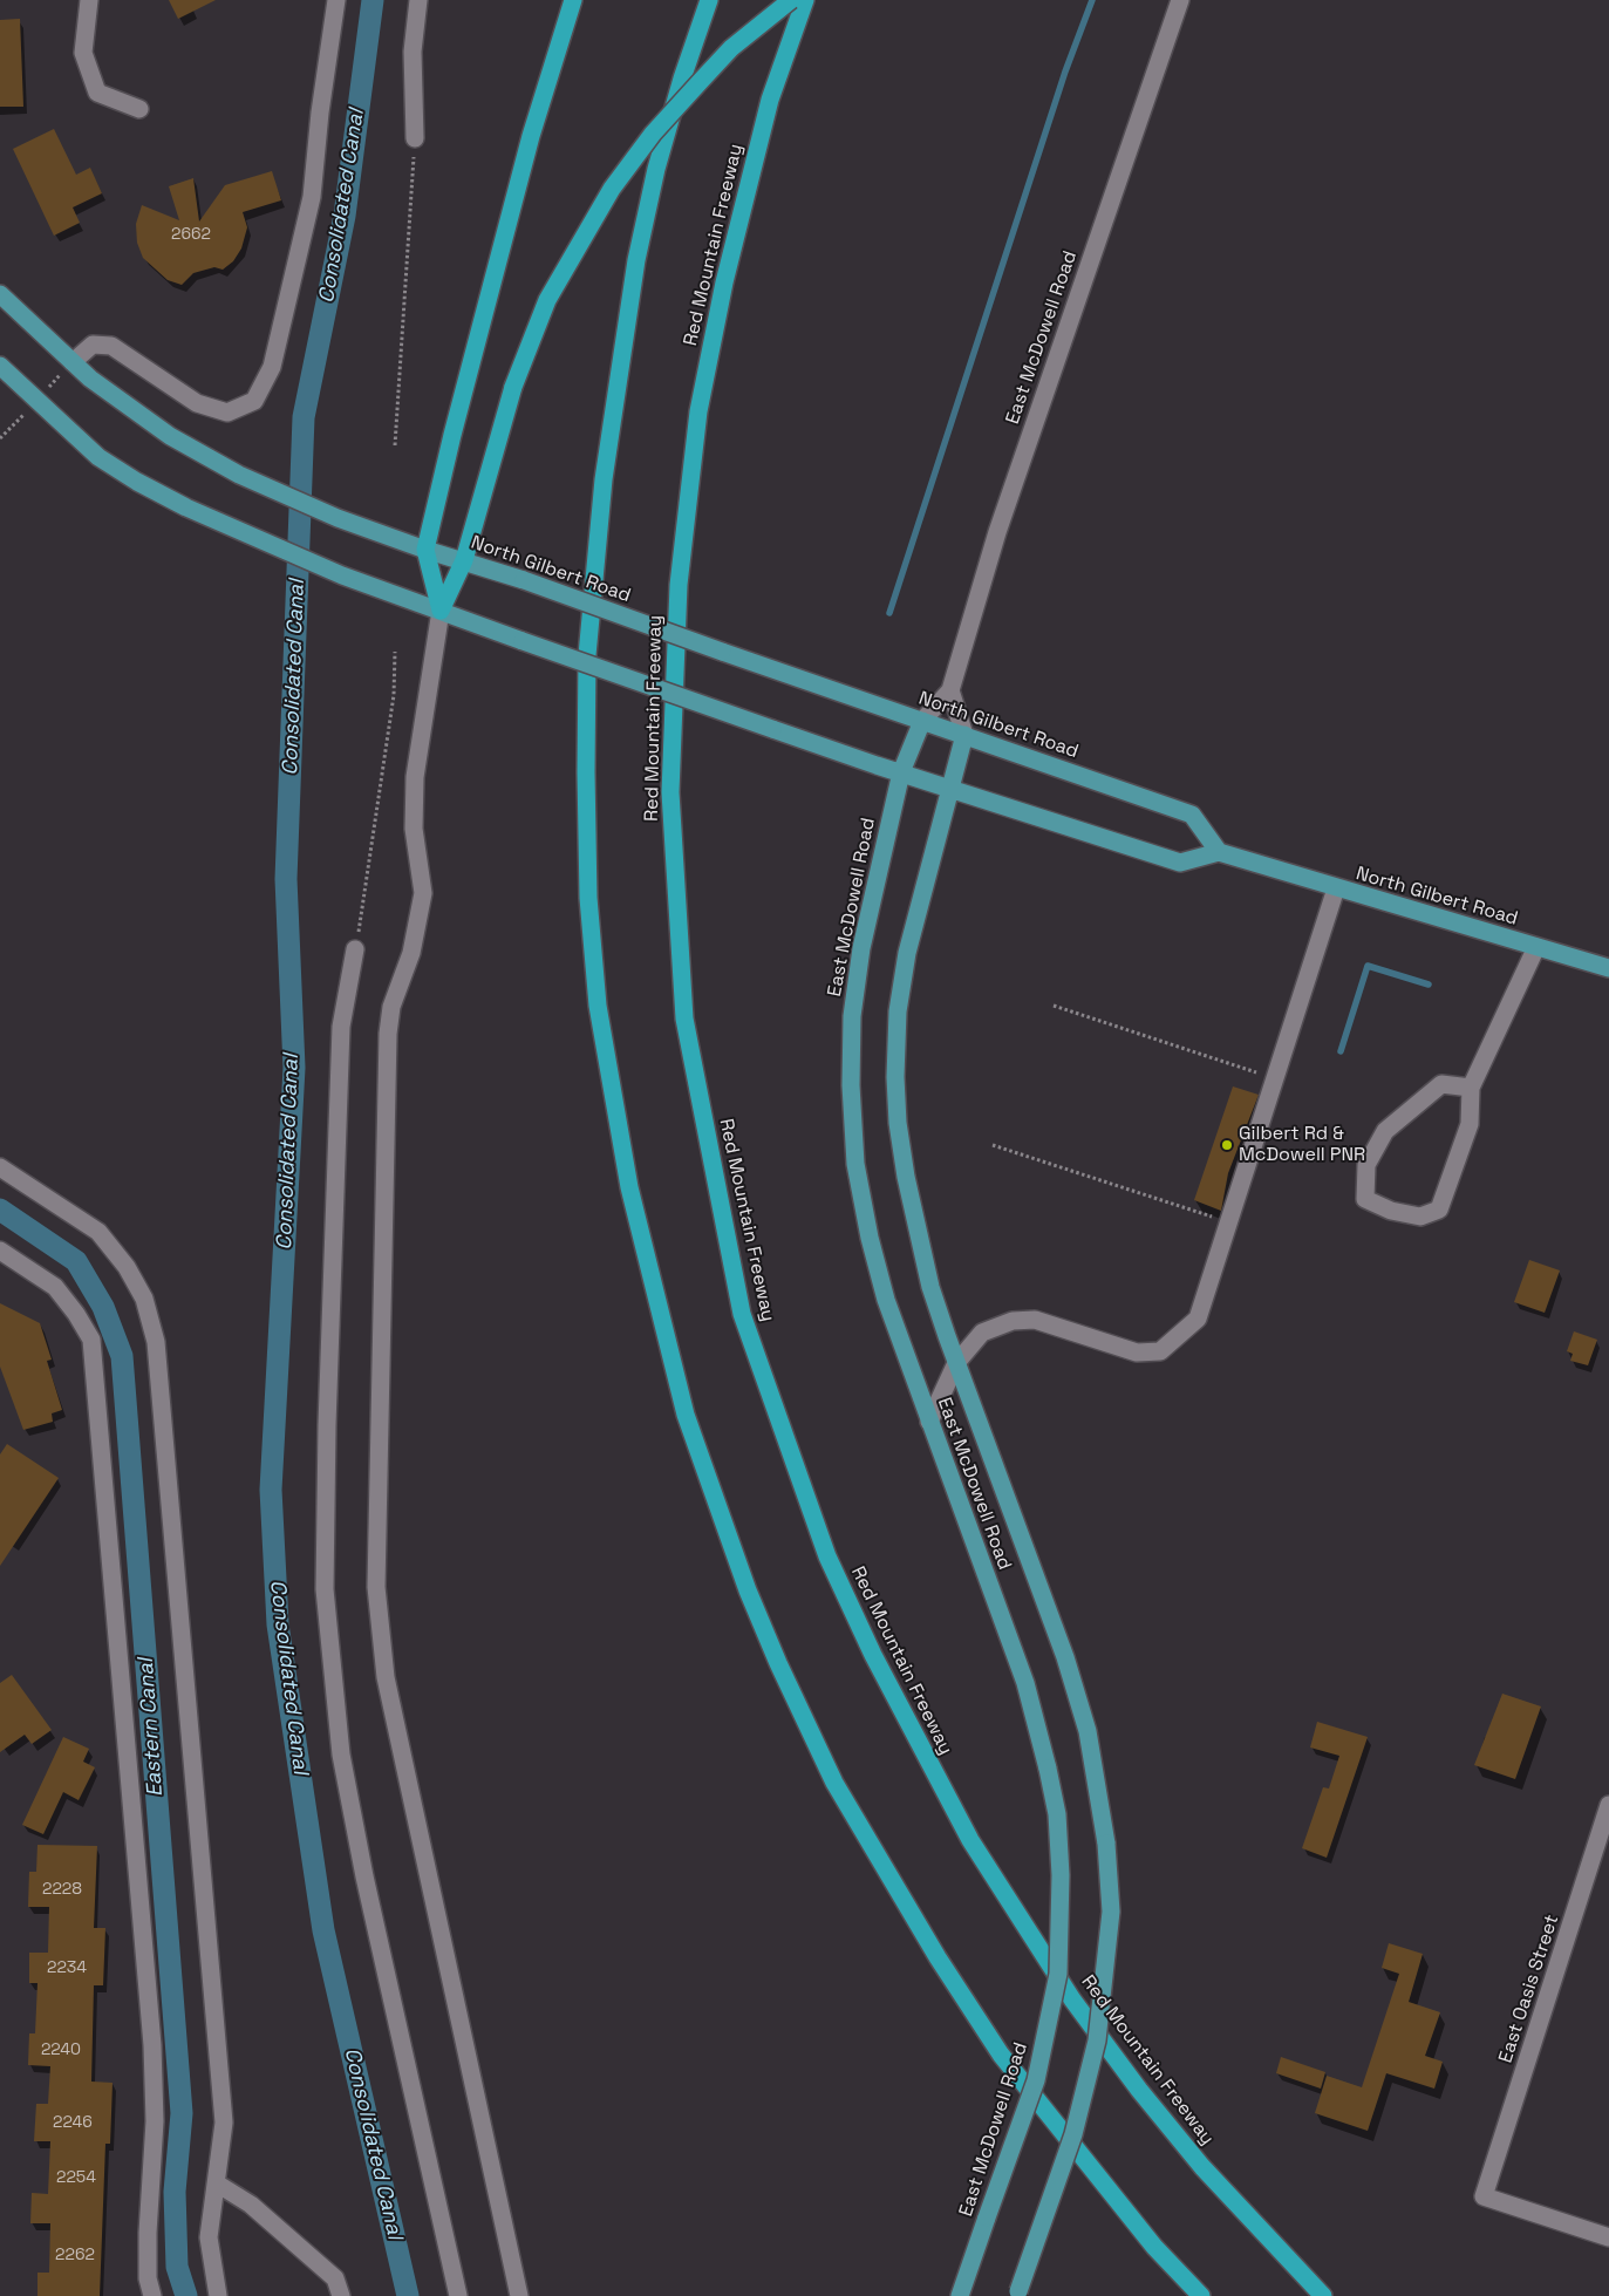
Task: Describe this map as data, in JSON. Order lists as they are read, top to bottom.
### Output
{
  "streets": {
    "highway": ["Red Mountain Freeway"],
    "main road": ["East McDowell Road", "North Gilbert Road"],
    "street": ["East Oasis Street"]
  },
  "crossings": [
    ["East McDowell Road", "North Gilbert Road"]
  ],
  "water": ["Consolidated Canal", "Eastern Canal"],
  "places": ["Gilbert Rd & McDowell PNR"],
  "house_numbers": [
    "2662",
    "2228",
    "2234",
    "2240",
    "2246",
    "2254",
    "2262"
  ]
}
